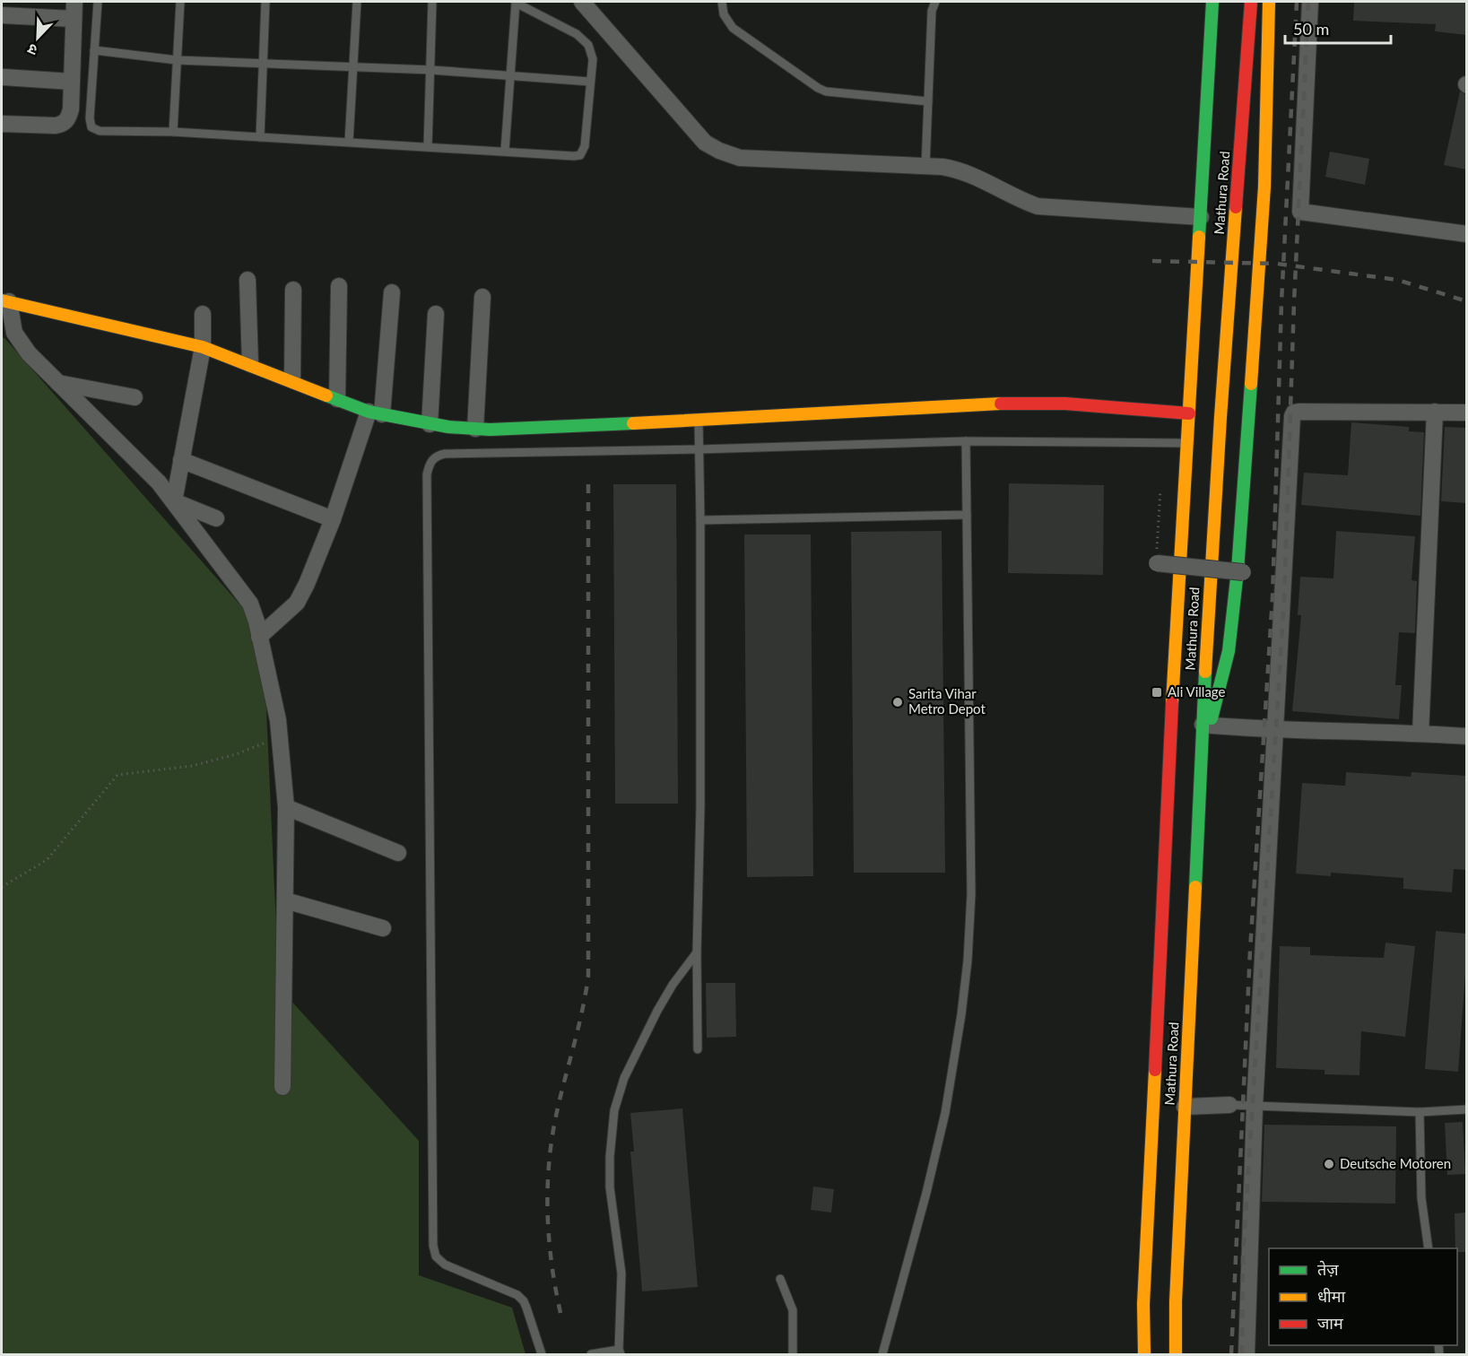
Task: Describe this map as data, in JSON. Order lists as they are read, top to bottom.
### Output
{
  "streets": {
    "main road": ["Mathura Road"]
  },
  "places": {
    "transit": ["Ali Village"],
    "other": ["Sarita Vihar Metro Depot", "Deutsche Motoren"]
  },
  "legend": ["तेज़", "धीमा", "जाम"],
  "scale_bar": "50 m",
  "north": "bottom left"
}
